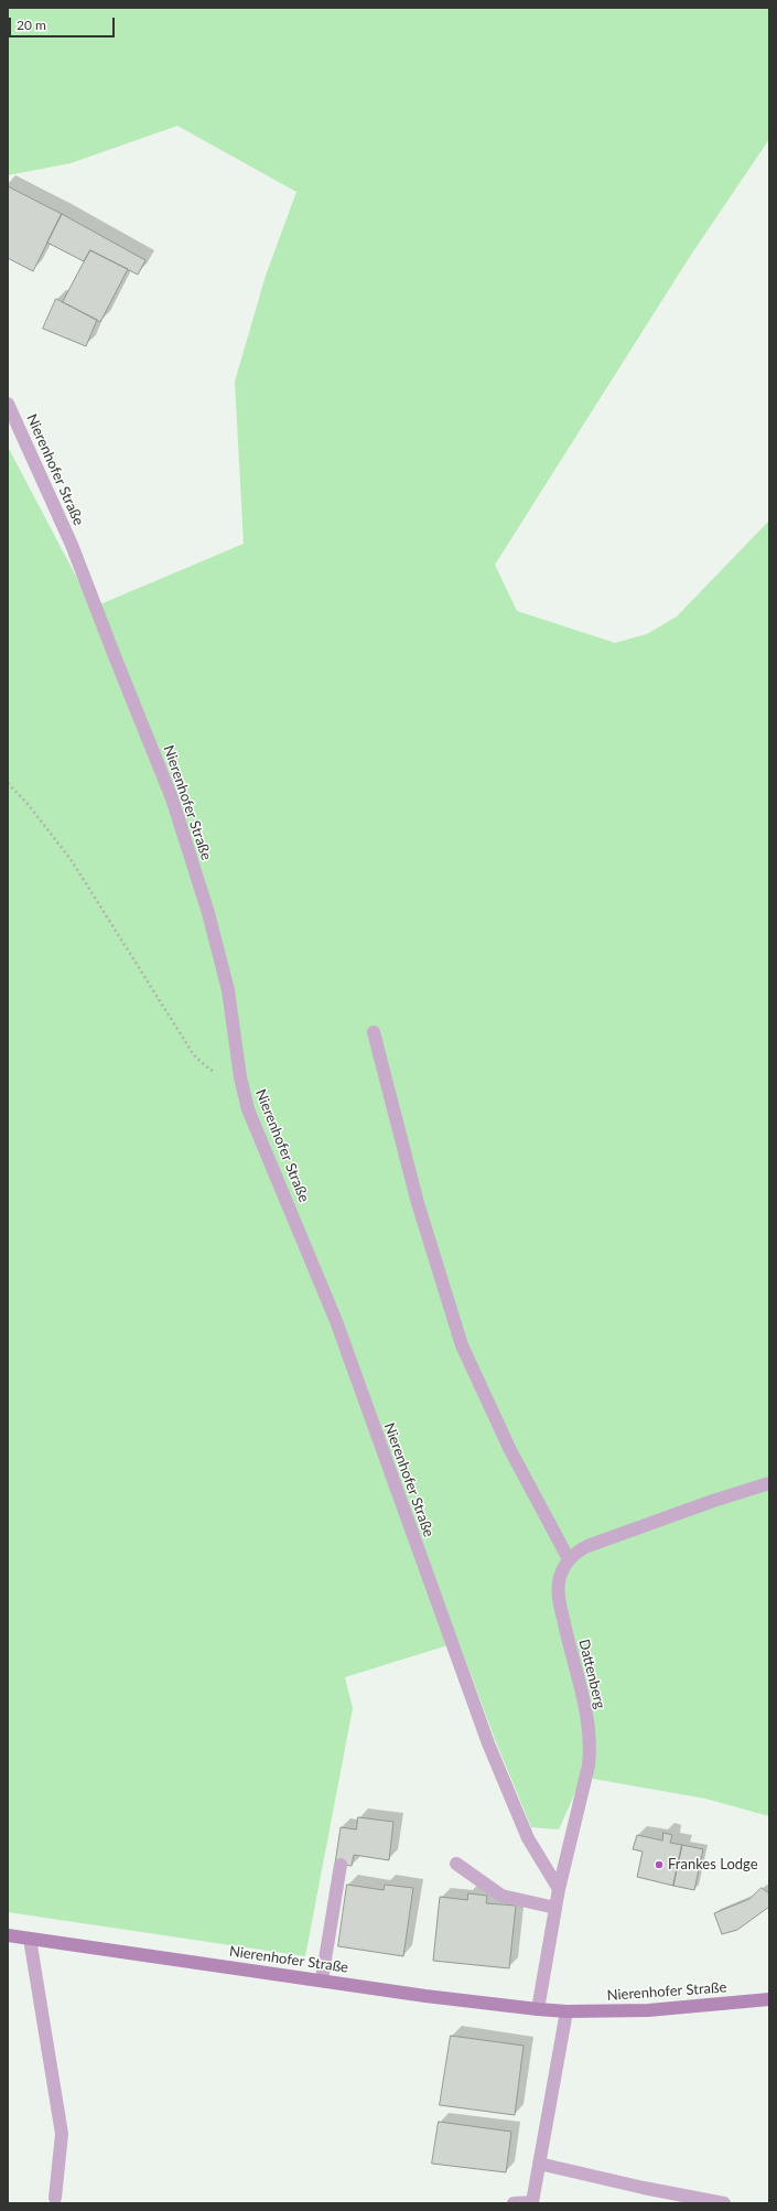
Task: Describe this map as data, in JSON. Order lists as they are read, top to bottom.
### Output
{
  "streets": {
    "main road": ["Nierenhofer Straße"],
    "street": ["Dattenberg"]
  },
  "crossings": [
    ["Nierenhofer Straße", "Dattenberg"]
  ],
  "places": ["Frankes Lodge"],
  "scale_bar": "20 m"
}
